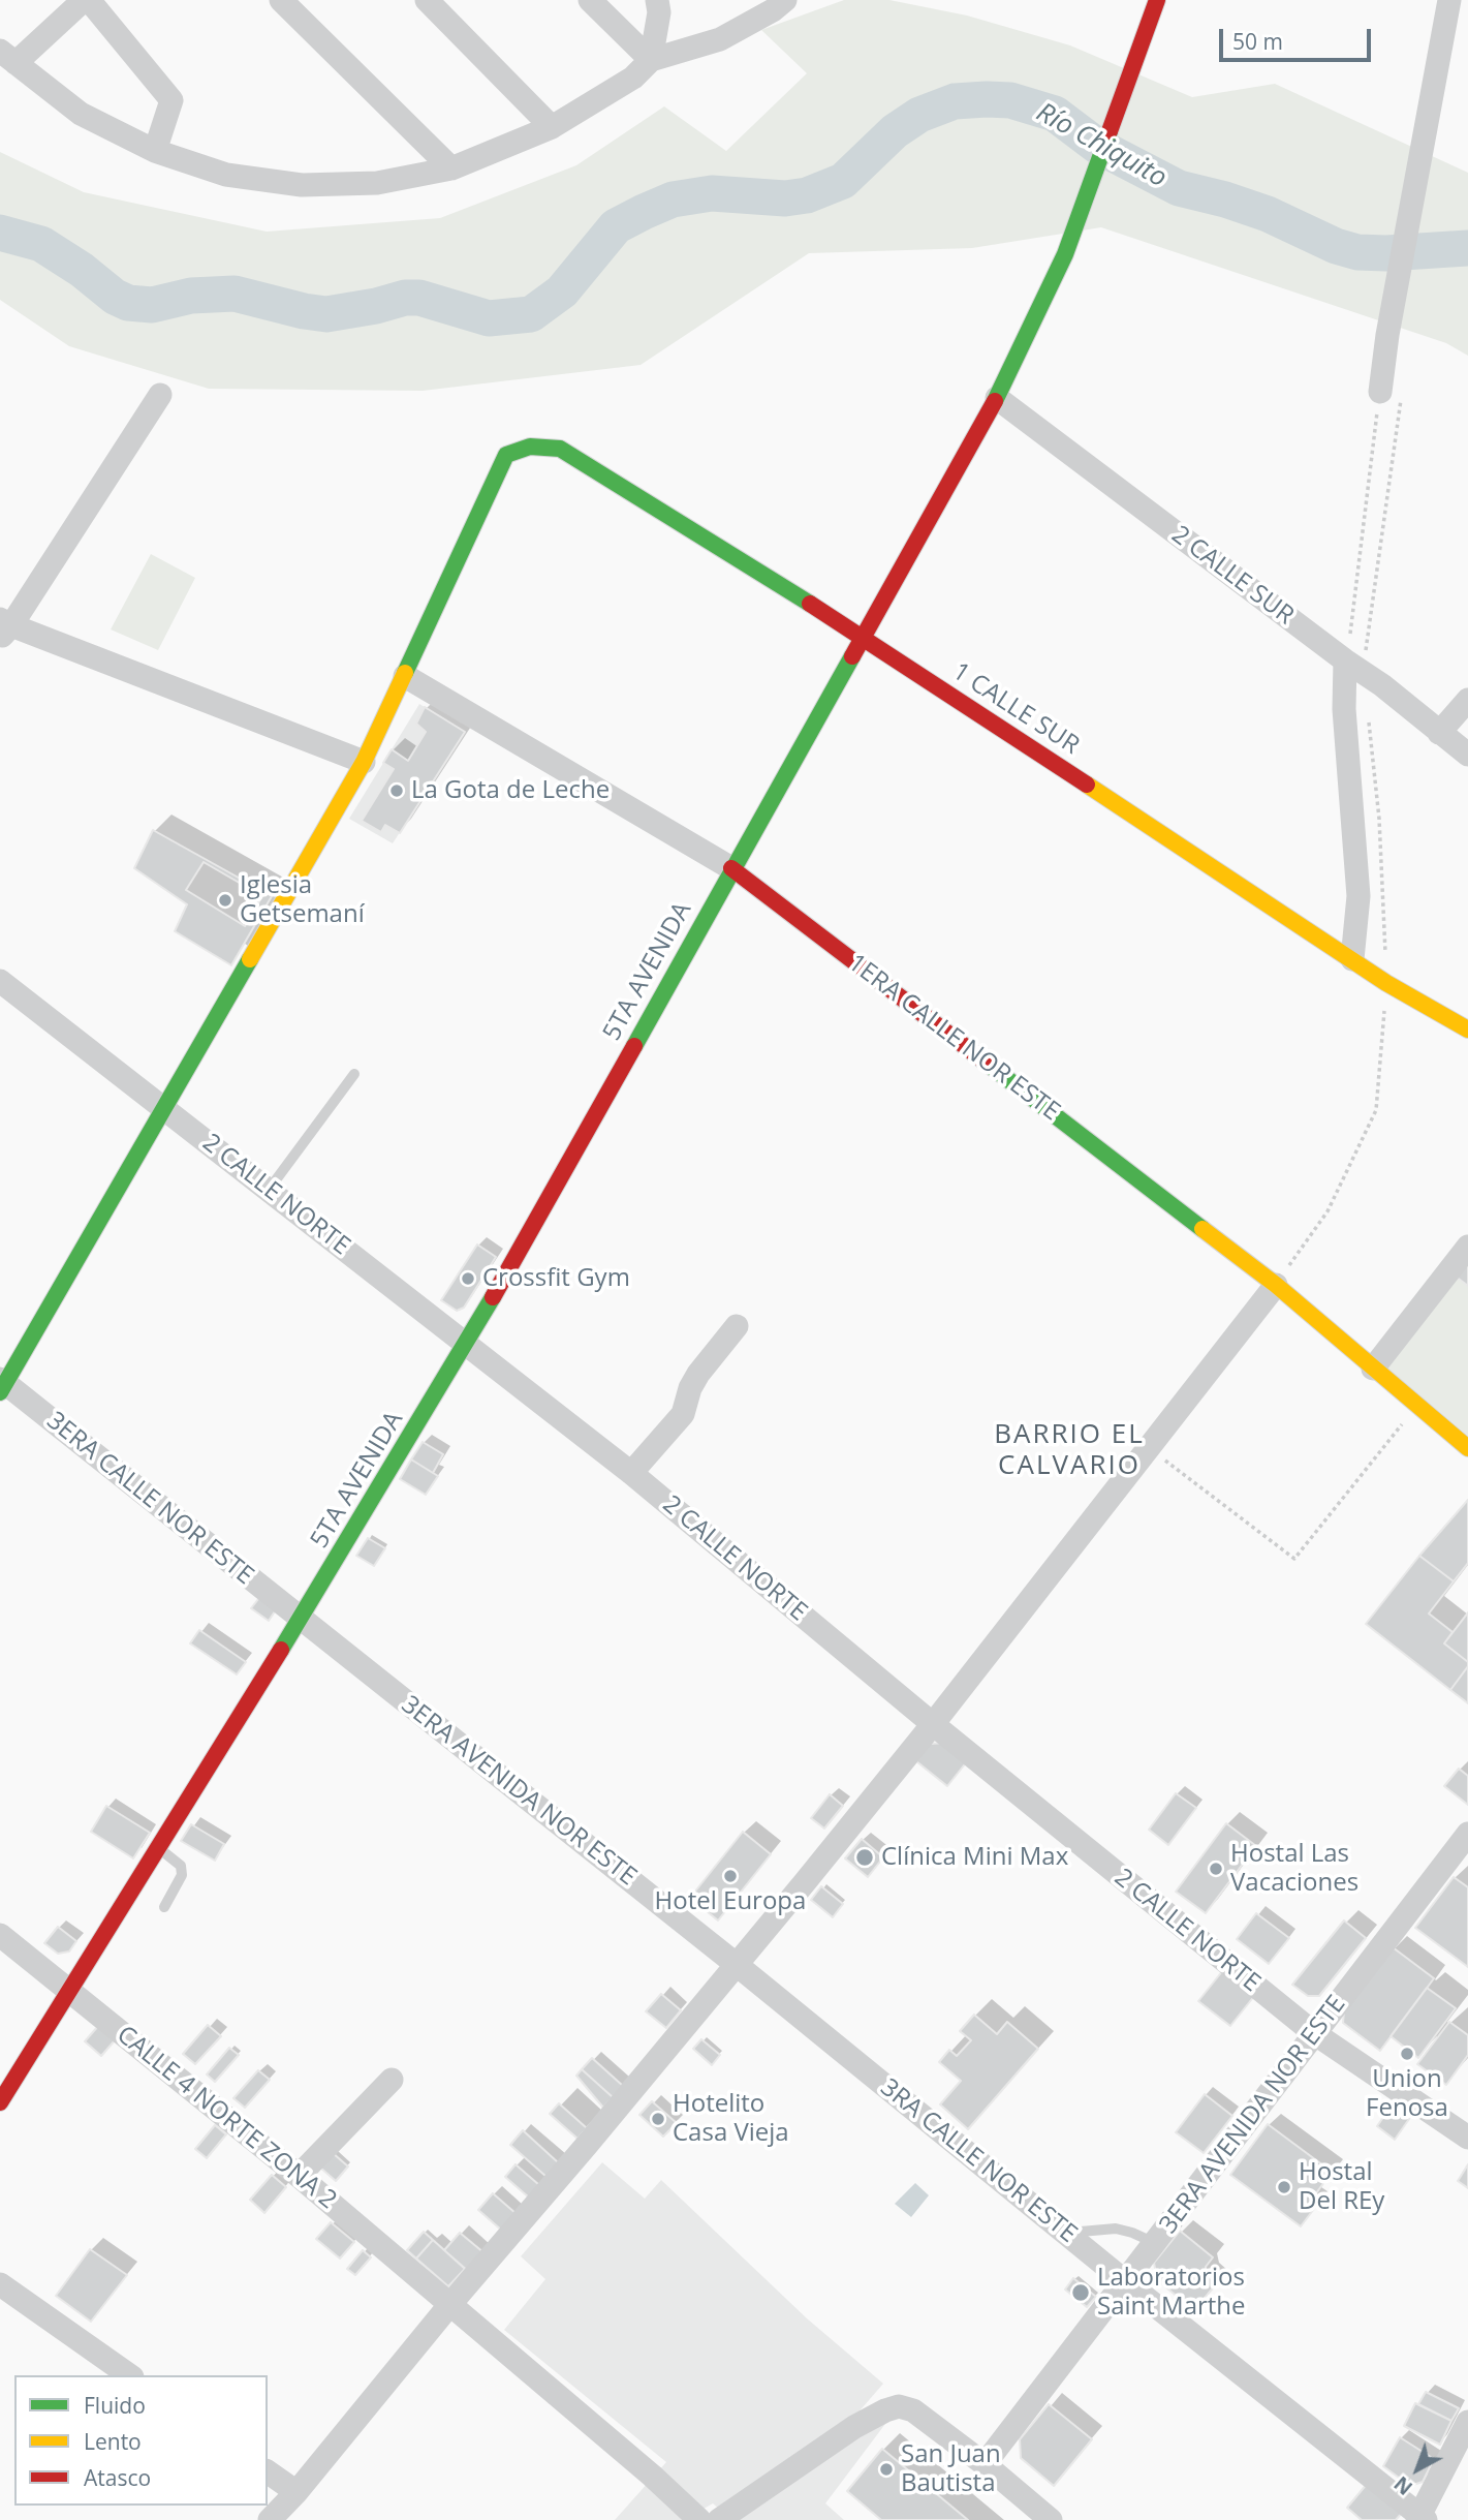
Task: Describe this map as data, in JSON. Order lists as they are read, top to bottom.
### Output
{
  "streets": {
    "street": [
      "2 CALLE SUR",
      "1 CALLE SUR",
      "5TA AVENIDA",
      "1ERA CALLE NOR ESTE",
      "2 CALLE NORTE",
      "3ERA CALLE NOR ESTE",
      "3ERA AVENIDA NOR ESTE",
      "CALLE 4 NORTE ZONA 2",
      "3RA CALLE NOR ESTE"
    ]
  },
  "crossings": [
    ["2 CALLE SUR", "5TA AVENIDA"],
    ["1 CALLE SUR", "5TA AVENIDA"],
    ["1 CALLE SUR", "1ERA CALLE NOR ESTE"],
    ["5TA AVENIDA", "1ERA CALLE NOR ESTE"],
    ["5TA AVENIDA", "2 CALLE NORTE"],
    ["5TA AVENIDA", "3ERA CALLE NOR ESTE"],
    ["5TA AVENIDA", "3ERA AVENIDA NOR ESTE"],
    ["5TA AVENIDA", "CALLE 4 NORTE ZONA 2"],
    ["2 CALLE NORTE", "3ERA AVENIDA NOR ESTE"],
    ["3ERA CALLE NOR ESTE", "3ERA AVENIDA NOR ESTE"],
    ["3ERA AVENIDA NOR ESTE", "3RA CALLE NOR ESTE"]
  ],
  "districts": ["BARRIO EL CALVARIO"],
  "water": ["Río Chiquito"],
  "places": [
    "La Gota de Leche",
    "Iglesia Getsemaní",
    "Crossfit Gym",
    "Clínica Mini Max",
    "Hostal Las Vacaciones",
    "Hotel Europa",
    "Union Fenosa",
    "Hotelito Casa Vieja",
    "Hostal Del REy",
    "Laboratorios Saint Marthe",
    "San Juan Bautista"
  ],
  "legend": ["Fluido", "Lento", "Atasco"],
  "scale_bar": "50 m",
  "north": "bottom left"
}
